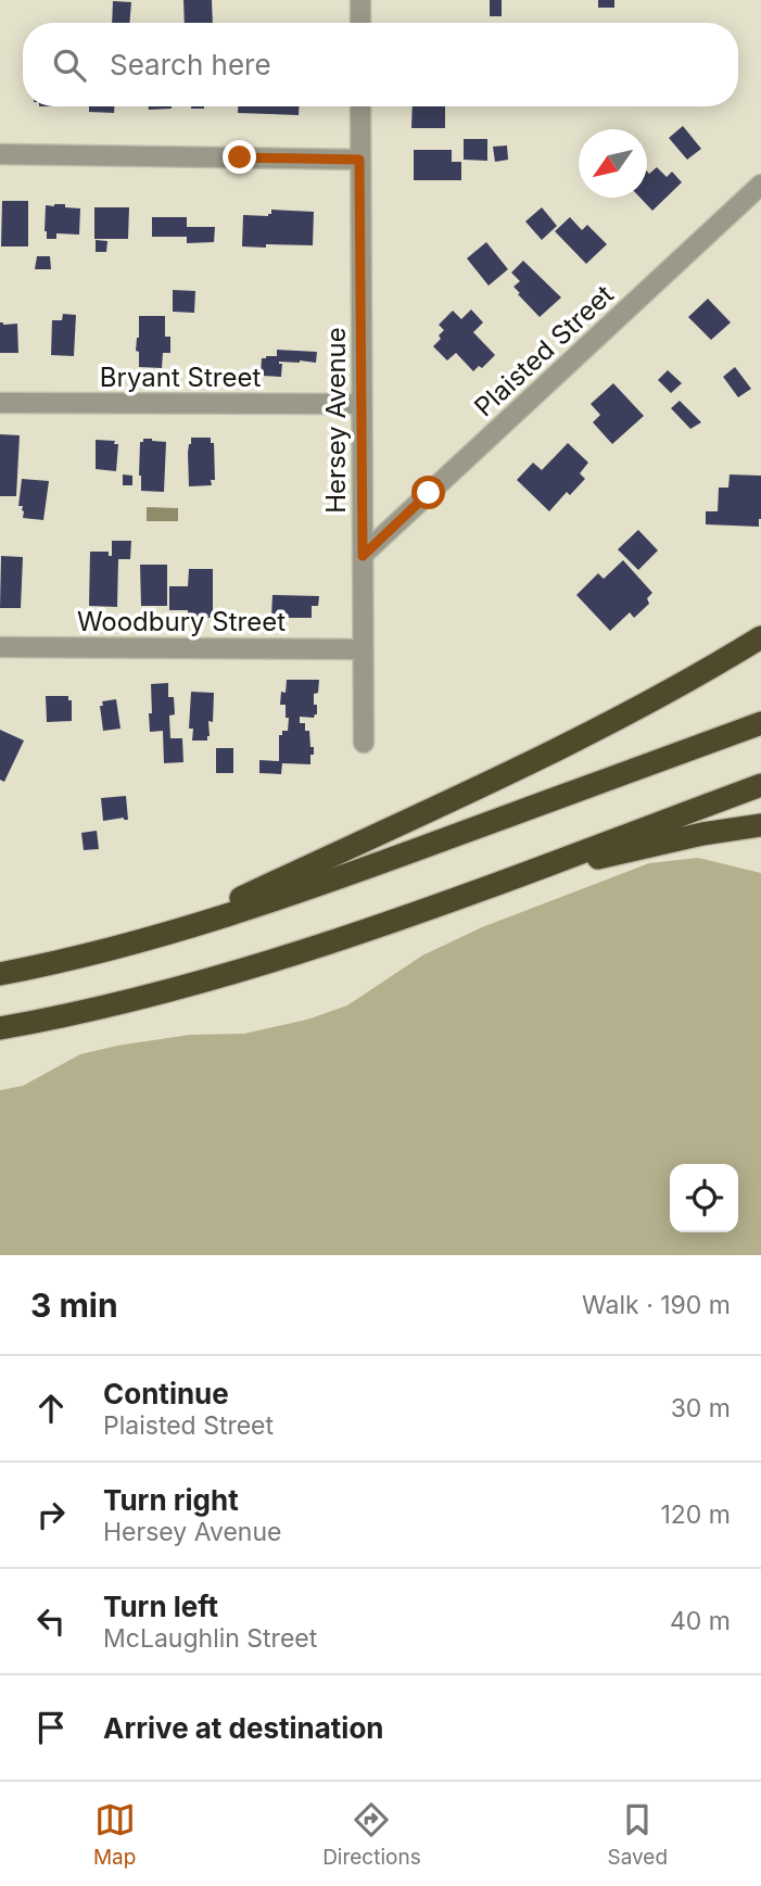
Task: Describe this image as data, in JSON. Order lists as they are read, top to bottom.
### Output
{
  "streets": {
    "street": [
      "Plaisted Street",
      "Bryant Street",
      "Hersey Avenue",
      "Woodbury Street"
    ]
  },
  "crossings": [
    ["Plaisted Street", "Hersey Avenue"],
    ["Bryant Street", "Hersey Avenue"],
    ["Hersey Avenue", "Woodbury Street"]
  ],
  "north": "bottom left",
  "page": {
    "search": "Search here",
    "heading": ["3 min", "Walk · 190 m"],
    "list": [
      ["Continue", "Plaisted Street", "30 m"],
      ["Turn right", "Hersey Avenue", "120 m"],
      ["Turn left", "McLaughlin Street", "40 m"],
      "Arrive at destination"
    ],
    "nav": ["Map", "Directions", "Saved"]
  }
}
